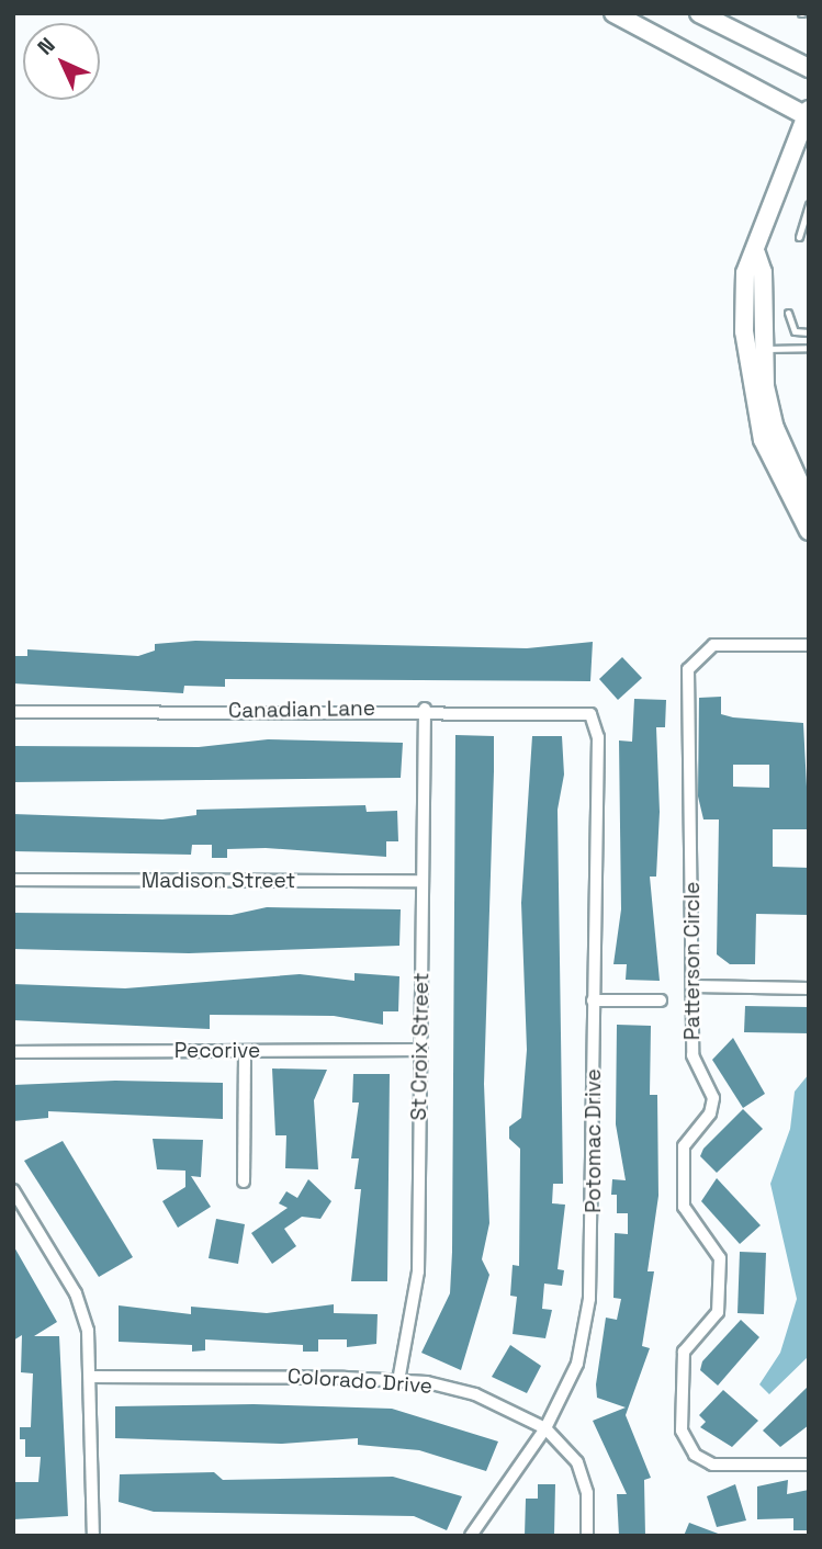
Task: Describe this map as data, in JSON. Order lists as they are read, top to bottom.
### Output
{
  "streets": {
    "street": [
      "Canadian Lane",
      "Madison Street",
      "Patterson Circle",
      "St Croix Street",
      "Pecorive",
      "Potomac Drive",
      "Colorado Drive"
    ]
  },
  "crossings": [
    ["Canadian Lane", "St Croix Street"],
    ["Canadian Lane", "Potomac Drive"],
    ["Madison Street", "St Croix Street"],
    ["St Croix Street", "Pecorive"],
    ["St Croix Street", "Colorado Drive"],
    ["Potomac Drive", "Colorado Drive"]
  ],
  "north": "top left"
}
